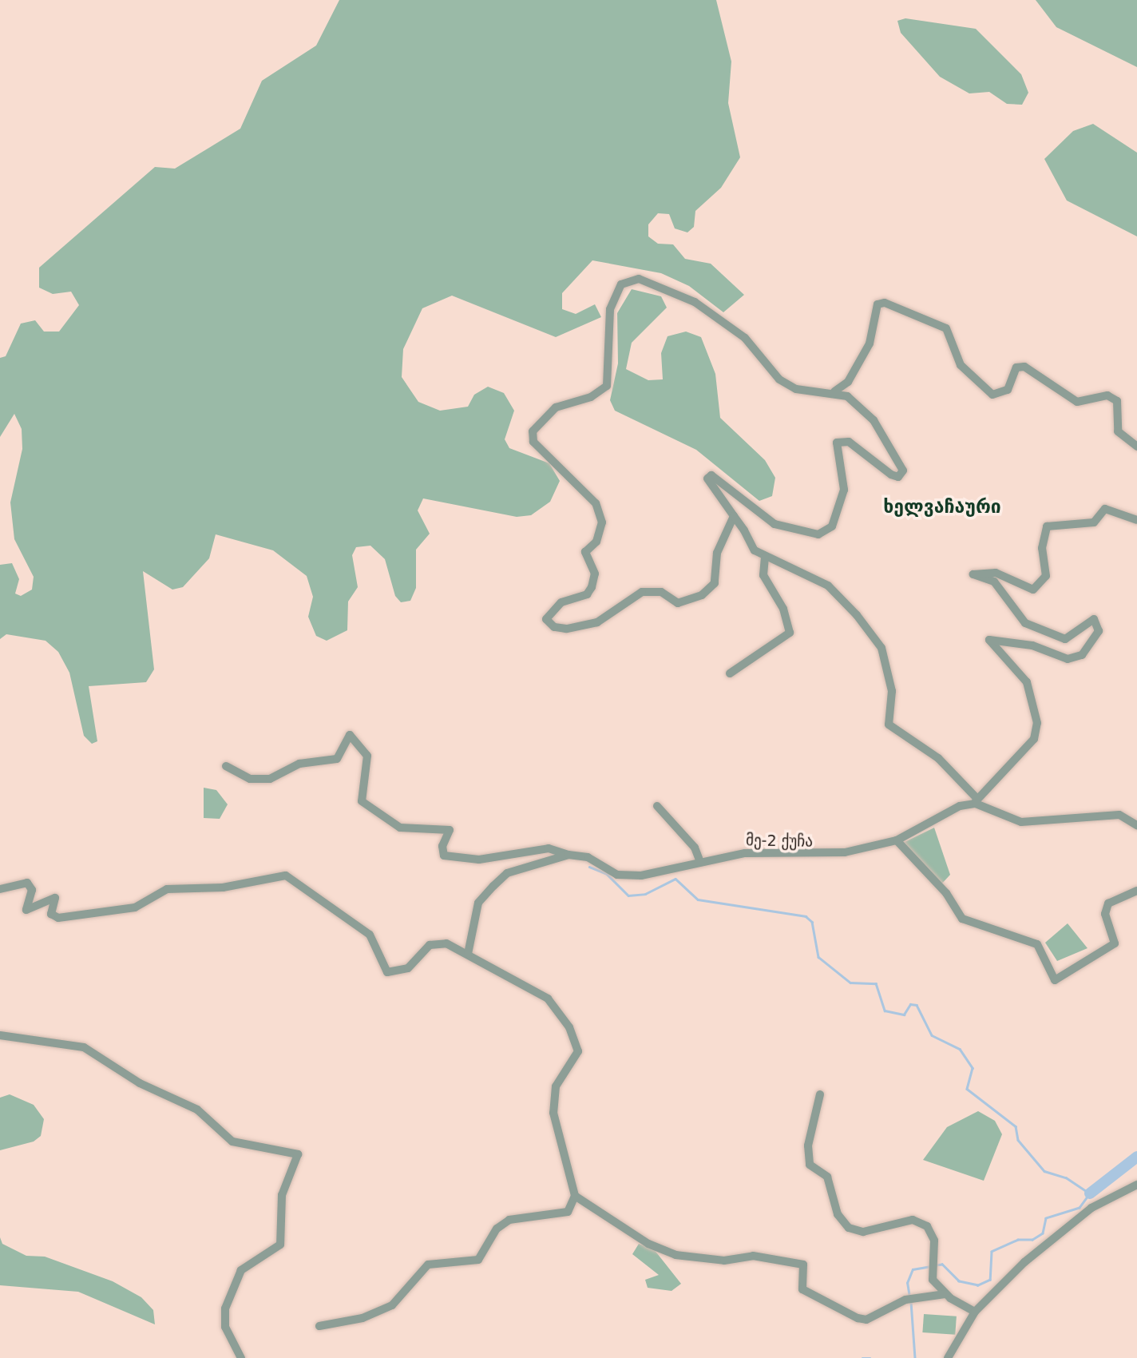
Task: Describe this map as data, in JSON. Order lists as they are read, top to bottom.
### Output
{
  "streets": {
    "street": ["მე-2 ქუჩა"]
  },
  "districts": ["ხელვაჩაური"]
}
